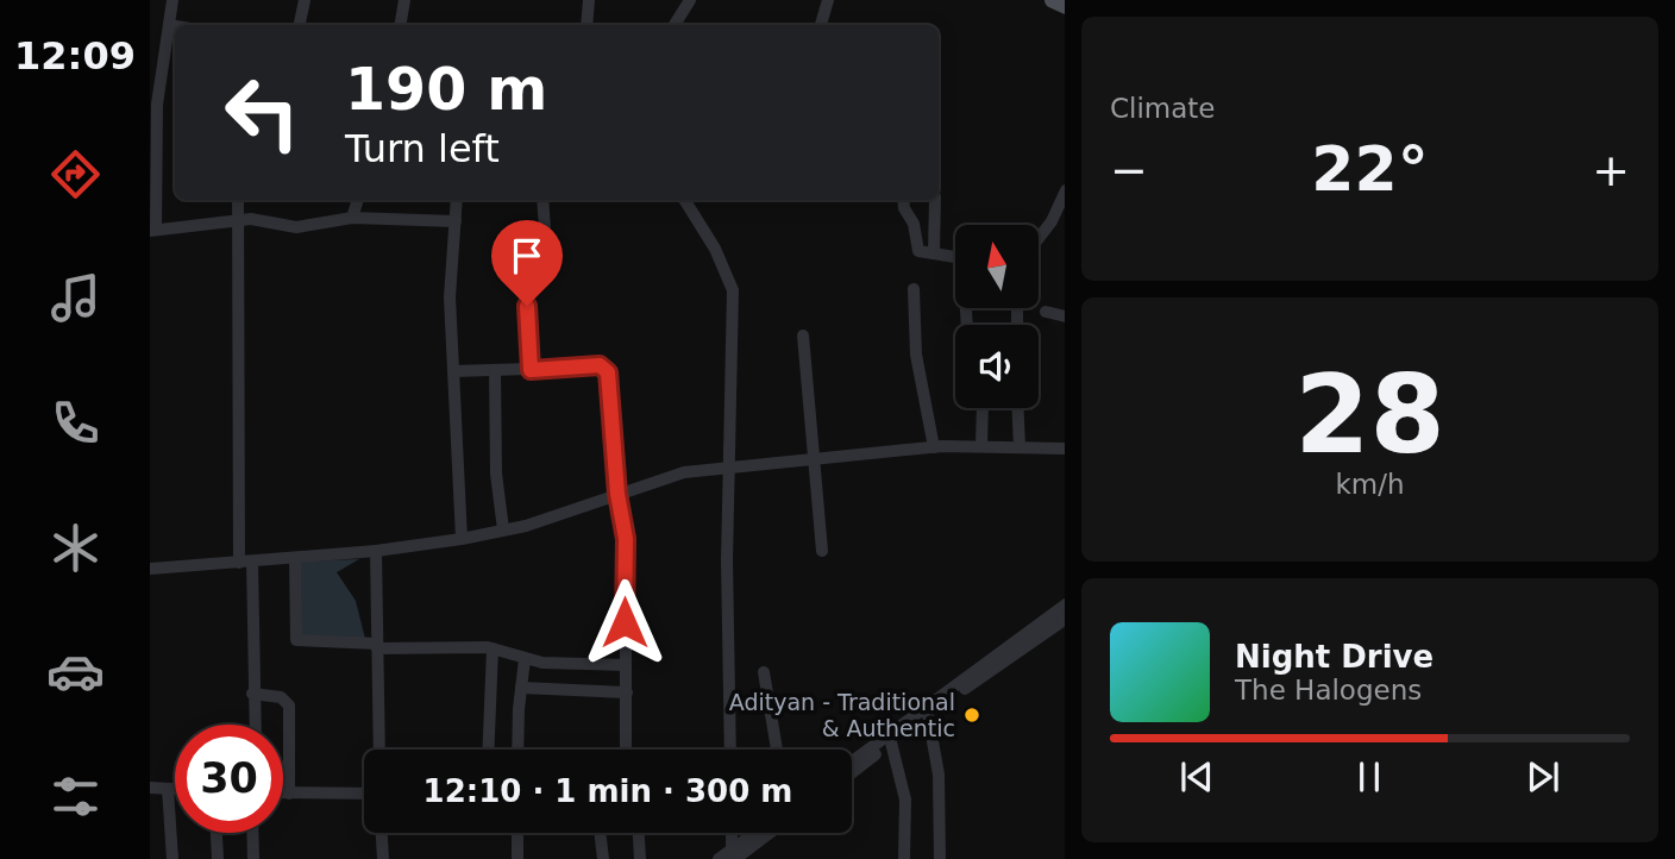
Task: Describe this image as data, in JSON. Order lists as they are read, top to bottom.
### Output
{
  "places": ["Adityan - Traditional & Authentic"],
  "north": "top",
  "page": {
    "tabs": "12:09",
    "tile": [
      "Climate",
      ["28", "km/h"]
    ],
    "turn": ["190 m", "Turn left"],
    "heat": ["−", "22°", "+"],
    "song": ["Night Drive", "The Halogens"],
    "limit": "30",
    "trip": "12:10 · 1 min · 300 m"
  }
}
